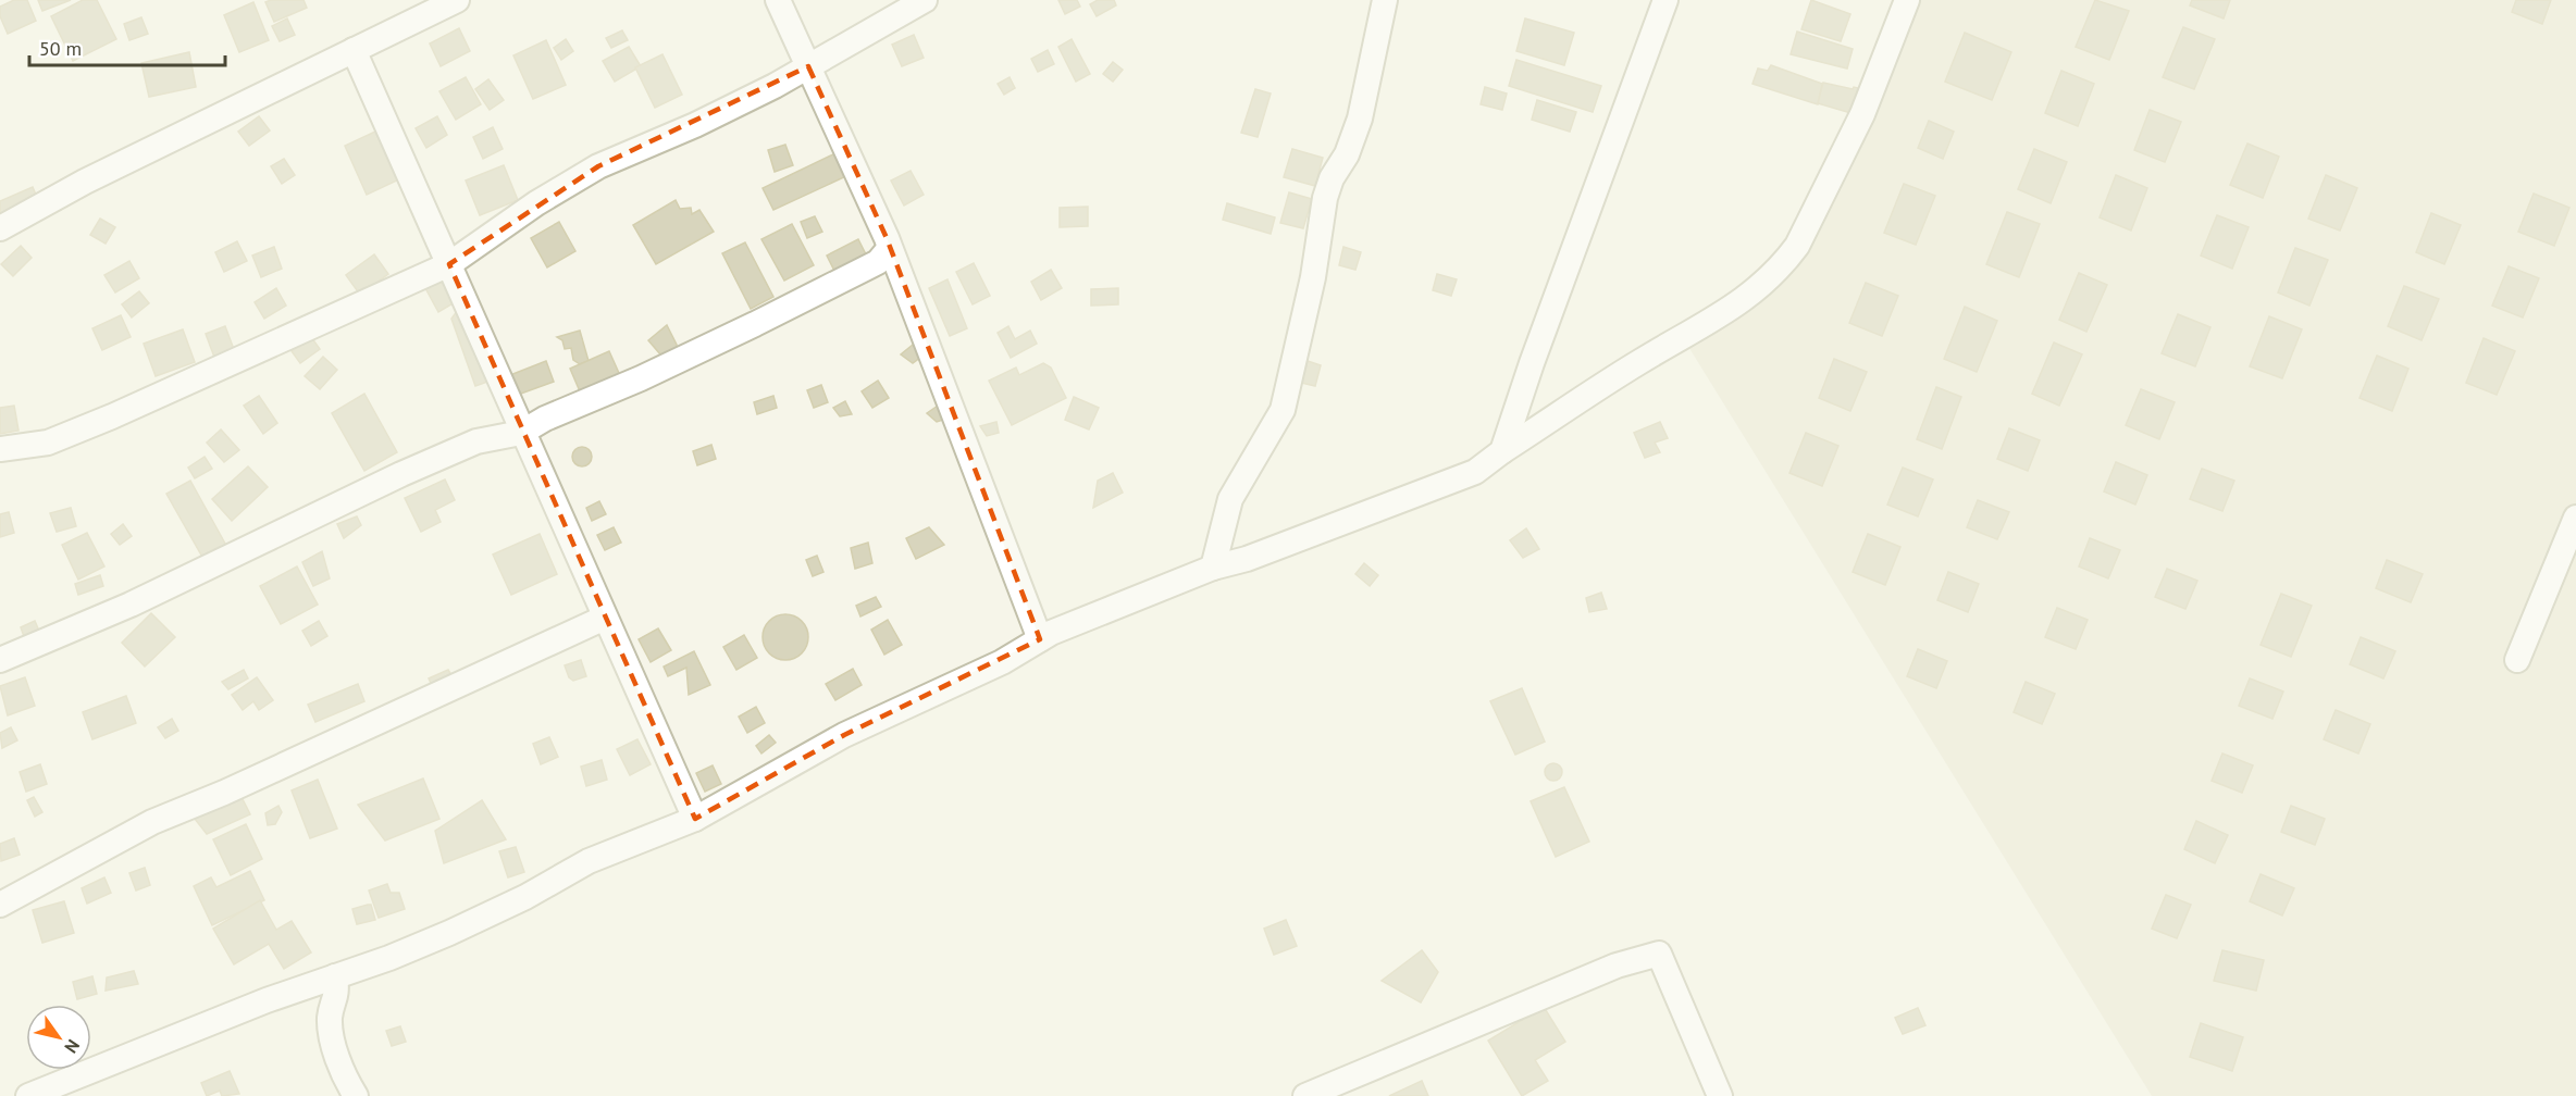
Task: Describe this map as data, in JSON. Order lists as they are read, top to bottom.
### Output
{
  "scale_bar": "50 m",
  "north": "bottom right"
}
